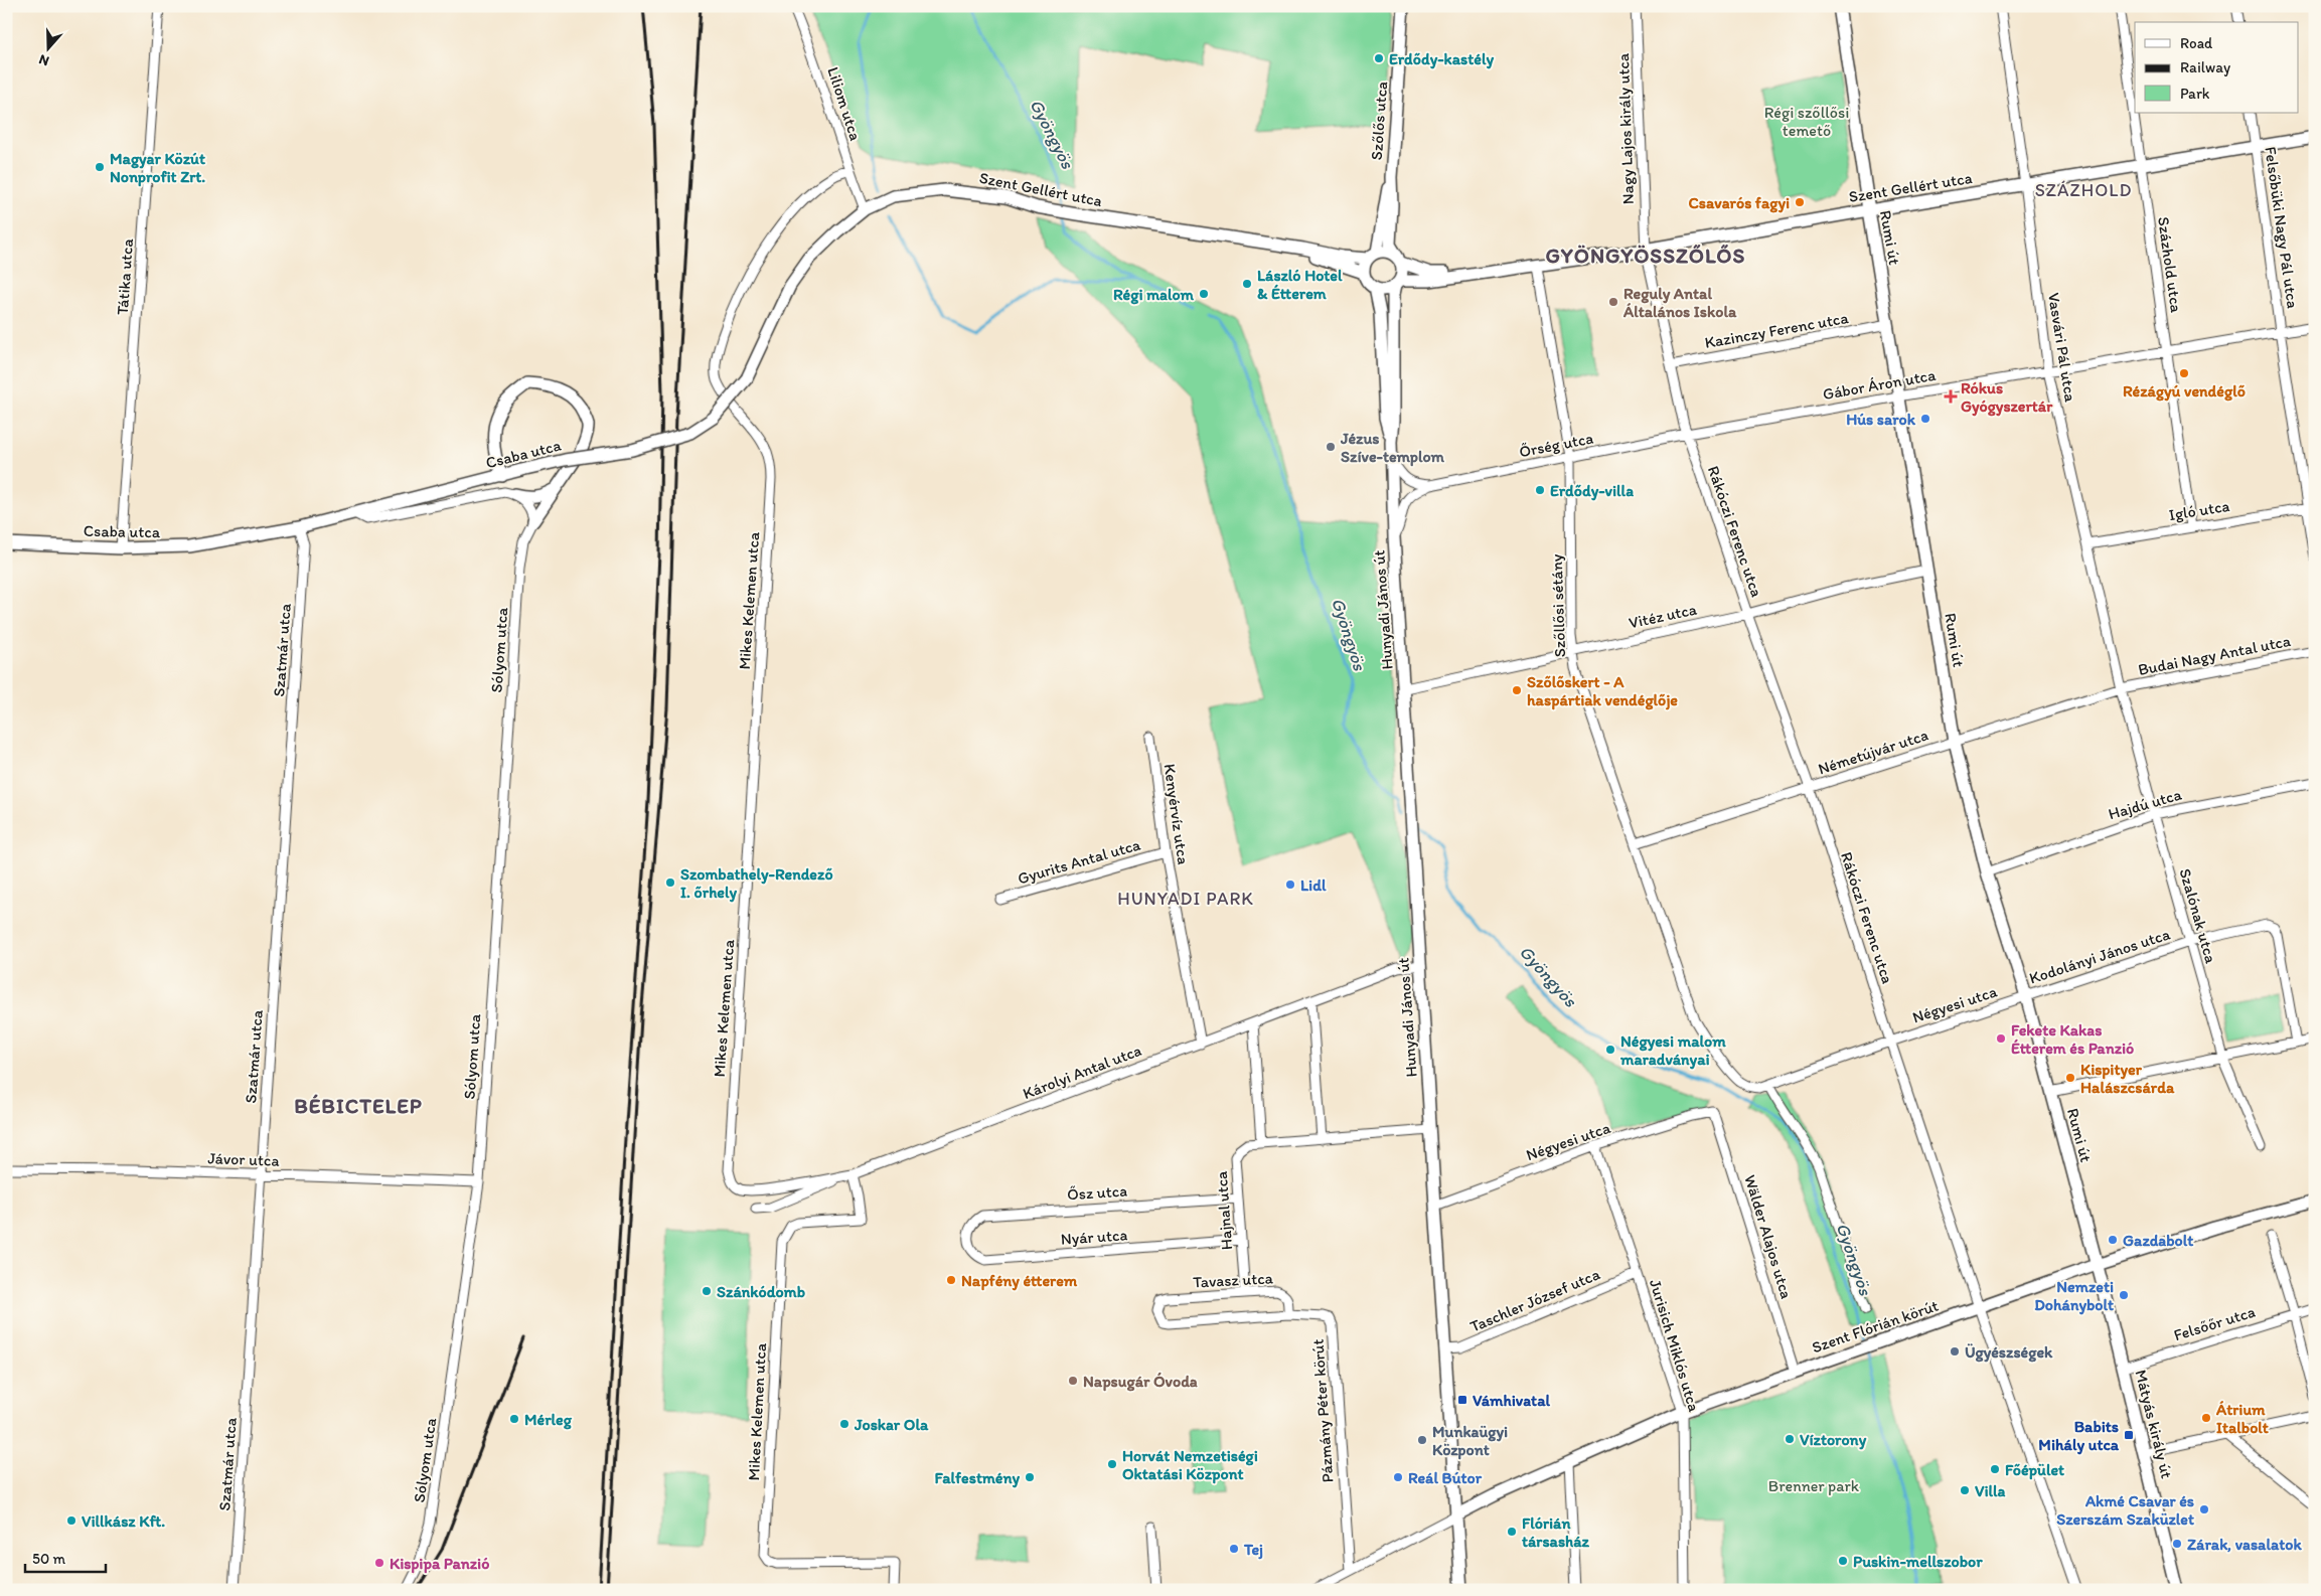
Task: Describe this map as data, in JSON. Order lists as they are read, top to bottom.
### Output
{
  "streets": {
    "street": [
      "Liliom utca",
      "Szőlős utca",
      "Nagy Lajos király utca",
      "Szent Gellért utca",
      "Felsőbüki Nagy Pál utca",
      "Rumi út",
      "Százhold utca",
      "Tátika utca",
      "Kazinczy Ferenc utca",
      "Vasvári Pál utca",
      "Gábor Áron utca",
      "Őrség utca",
      "Csaba utca",
      "Igló utca",
      "Rákóczi Ferenc utca",
      "Mikes Kelemen utca",
      "Szőllősi sétány",
      "Hunyadi János út",
      "Vitéz utca",
      "Szatmár utca",
      "Sólyom utca",
      "Budai Nagy Antal utca",
      "Németújvár utca",
      "Hajdú utca",
      "Kenyérvíz utca",
      "Gyurits Antal utca",
      "Szalónak utca",
      "Kodolányi János utca",
      "Négyesi utca",
      "Károlyi Antal utca",
      "Jávor utca",
      "Ősz utca",
      "Hajnal utca",
      "Nyár utca",
      "Wälder Alajos utca",
      "Tavasz utca",
      "Taschler József utca",
      "Felsőőr utca",
      "Szent Flórián körút",
      "Jurisich Miklós utca",
      "Pázmány Péter körút",
      "Mátyás király út"
    ]
  },
  "crossings": [
    ["Liliom utca", "Szent Gellért utca"],
    ["Liliom utca", "Mikes Kelemen utca"],
    ["Szőlős utca", "Szent Gellért utca"],
    ["Szőlős utca", "Hunyadi János út"],
    ["Nagy Lajos király utca", "Szent Gellért utca"],
    ["Nagy Lajos király utca", "Rákóczi Ferenc utca"],
    ["Szent Gellért utca", "Felsőbüki Nagy Pál utca"],
    ["Szent Gellért utca", "Rumi út"],
    ["Szent Gellért utca", "Százhold utca"],
    ["Szent Gellért utca", "Vasvári Pál utca"],
    ["Szent Gellért utca", "Csaba utca"],
    ["Szent Gellért utca", "Rákóczi Ferenc utca"],
    ["Szent Gellért utca", "Szőllősi sétány"],
    ["Szent Gellért utca", "Hunyadi János út"],
    ["Felsőbüki Nagy Pál utca", "Gábor Áron utca"],
    ["Felsőbüki Nagy Pál utca", "Igló utca"],
    ["Rumi út", "Kazinczy Ferenc utca"],
    ["Rumi út", "Gábor Áron utca"],
    ["Rumi út", "Vitéz utca"],
    ["Rumi út", "Németújvár utca"],
    ["Rumi út", "Hajdú utca"],
    ["Rumi út", "Kodolányi János utca"],
    ["Rumi út", "Négyesi utca"],
    ["Rumi út", "Szent Flórián körút"],
    ["Rumi út", "Mátyás király út"],
    ["Százhold utca", "Gábor Áron utca"],
    ["Százhold utca", "Igló utca"],
    ["Tátika utca", "Csaba utca"],
    ["Kazinczy Ferenc utca", "Rákóczi Ferenc utca"],
    ["Vasvári Pál utca", "Gábor Áron utca"],
    ["Vasvári Pál utca", "Igló utca"],
    ["Vasvári Pál utca", "Budai Nagy Antal utca"],
    ["Vasvári Pál utca", "Németújvár utca"],
    ["Vasvári Pál utca", "Szalónak utca"],
    ["Gábor Áron utca", "Őrség utca"],
    ["Gábor Áron utca", "Rákóczi Ferenc utca"],
    ["Őrség utca", "Rákóczi Ferenc utca"],
    ["Őrség utca", "Szőllősi sétány"],
    ["Őrség utca", "Hunyadi János út"],
    ["Csaba utca", "Szatmár utca"],
    ["Rákóczi Ferenc utca", "Vitéz utca"],
    ["Rákóczi Ferenc utca", "Németújvár utca"],
    ["Rákóczi Ferenc utca", "Négyesi utca"],
    ["Rákóczi Ferenc utca", "Szent Flórián körút"],
    ["Mikes Kelemen utca", "Károlyi Antal utca"],
    ["Szőllősi sétány", "Vitéz utca"],
    ["Szőllősi sétány", "Németújvár utca"],
    ["Szőllősi sétány", "Négyesi utca"],
    ["Hunyadi János út", "Vitéz utca"],
    ["Hunyadi János út", "Négyesi utca"],
    ["Hunyadi János út", "Károlyi Antal utca"],
    ["Hunyadi János út", "Hajnal utca"],
    ["Hunyadi János út", "Taschler József utca"],
    ["Hunyadi János út", "Szent Flórián körút"],
    ["Szatmár utca", "Jávor utca"],
    ["Sólyom utca", "Jávor utca"],
    ["Budai Nagy Antal utca", "Németújvár utca"],
    ["Budai Nagy Antal utca", "Szalónak utca"],
    ["Németújvár utca", "Szalónak utca"],
    ["Hajdú utca", "Szalónak utca"],
    ["Kenyérvíz utca", "Gyurits Antal utca"],
    ["Kenyérvíz utca", "Károlyi Antal utca"],
    ["Szalónak utca", "Kodolányi János utca"],
    ["Kodolányi János utca", "Négyesi utca"],
    ["Négyesi utca", "Wälder Alajos utca"],
    ["Négyesi utca", "Jurisich Miklós utca"],
    ["Ősz utca", "Hajnal utca"],
    ["Ősz utca", "Nyár utca"],
    ["Hajnal utca", "Nyár utca"],
    ["Hajnal utca", "Tavasz utca"],
    ["Wälder Alajos utca", "Szent Flórián körút"],
    ["Tavasz utca", "Pázmány Péter körút"],
    ["Taschler József utca", "Jurisich Miklós utca"],
    ["Felsőőr utca", "Mátyás király út"],
    ["Szent Flórián körút", "Jurisich Miklós utca"],
    ["Szent Flórián körút", "Mátyás király út"]
  ],
  "districts": [
    "SZÁZHOLD",
    "GYÖNGYÖSSZŐLŐS",
    "HUNYADI PARK",
    "BÉBICTELEP"
  ],
  "water": ["Gyöngyös"],
  "parks": ["Régi szőllősi temető", "Brenner park"],
  "places": {
    "other": [
      "Erdődy-kastély",
      "Magyar Közút Nonprofit Zrt.",
      "Csavarós fagyi",
      "László Hotel & Étterem",
      "Régi malom",
      "Reguly Antal Általános Iskola",
      "Rézágyú vendéglő",
      "Hús sarok",
      "Jézus Szíve-templom",
      "Erdődy-villa",
      "Szőlőskert - A haspártiak vendéglője",
      "Szombathely-Rendező I. őrhely",
      "Lidl",
      "Fekete Kakas Étterem és Panzió",
      "Négyesi malom maradványai",
      "Kispityer Halászcsárda",
      "Gazdabolt",
      "Napfény étterem",
      "Szánkódomb",
      "Nemzeti Dohánybolt",
      "Ügyészségek",
      "Napsugár Óvoda",
      "Átrium Italbolt",
      "Mérleg",
      "Joskar Ola",
      "Víztorony",
      "Munkaügyi Központ",
      "Horvát Nemzetiségi Oktatási Központ",
      "Főépület",
      "Falfestmény",
      "Reál Bútor",
      "Villa",
      "Akmé Csavar és Szerszám Szaküzlet",
      "Villkász Kft.",
      "Flórián társasház",
      "Zárak, vasalatok",
      "Tej",
      "Puskin-mellszobor",
      "Kispipa Panzió"
    ],
    "health": ["Rókus Gyógyszertár"],
    "transit": ["Vámhivatal", "Babits Mihály utca"]
  },
  "legend": ["Road", "Railway", "Park"],
  "scale_bar": "50 m",
  "north": "bottom"
}
